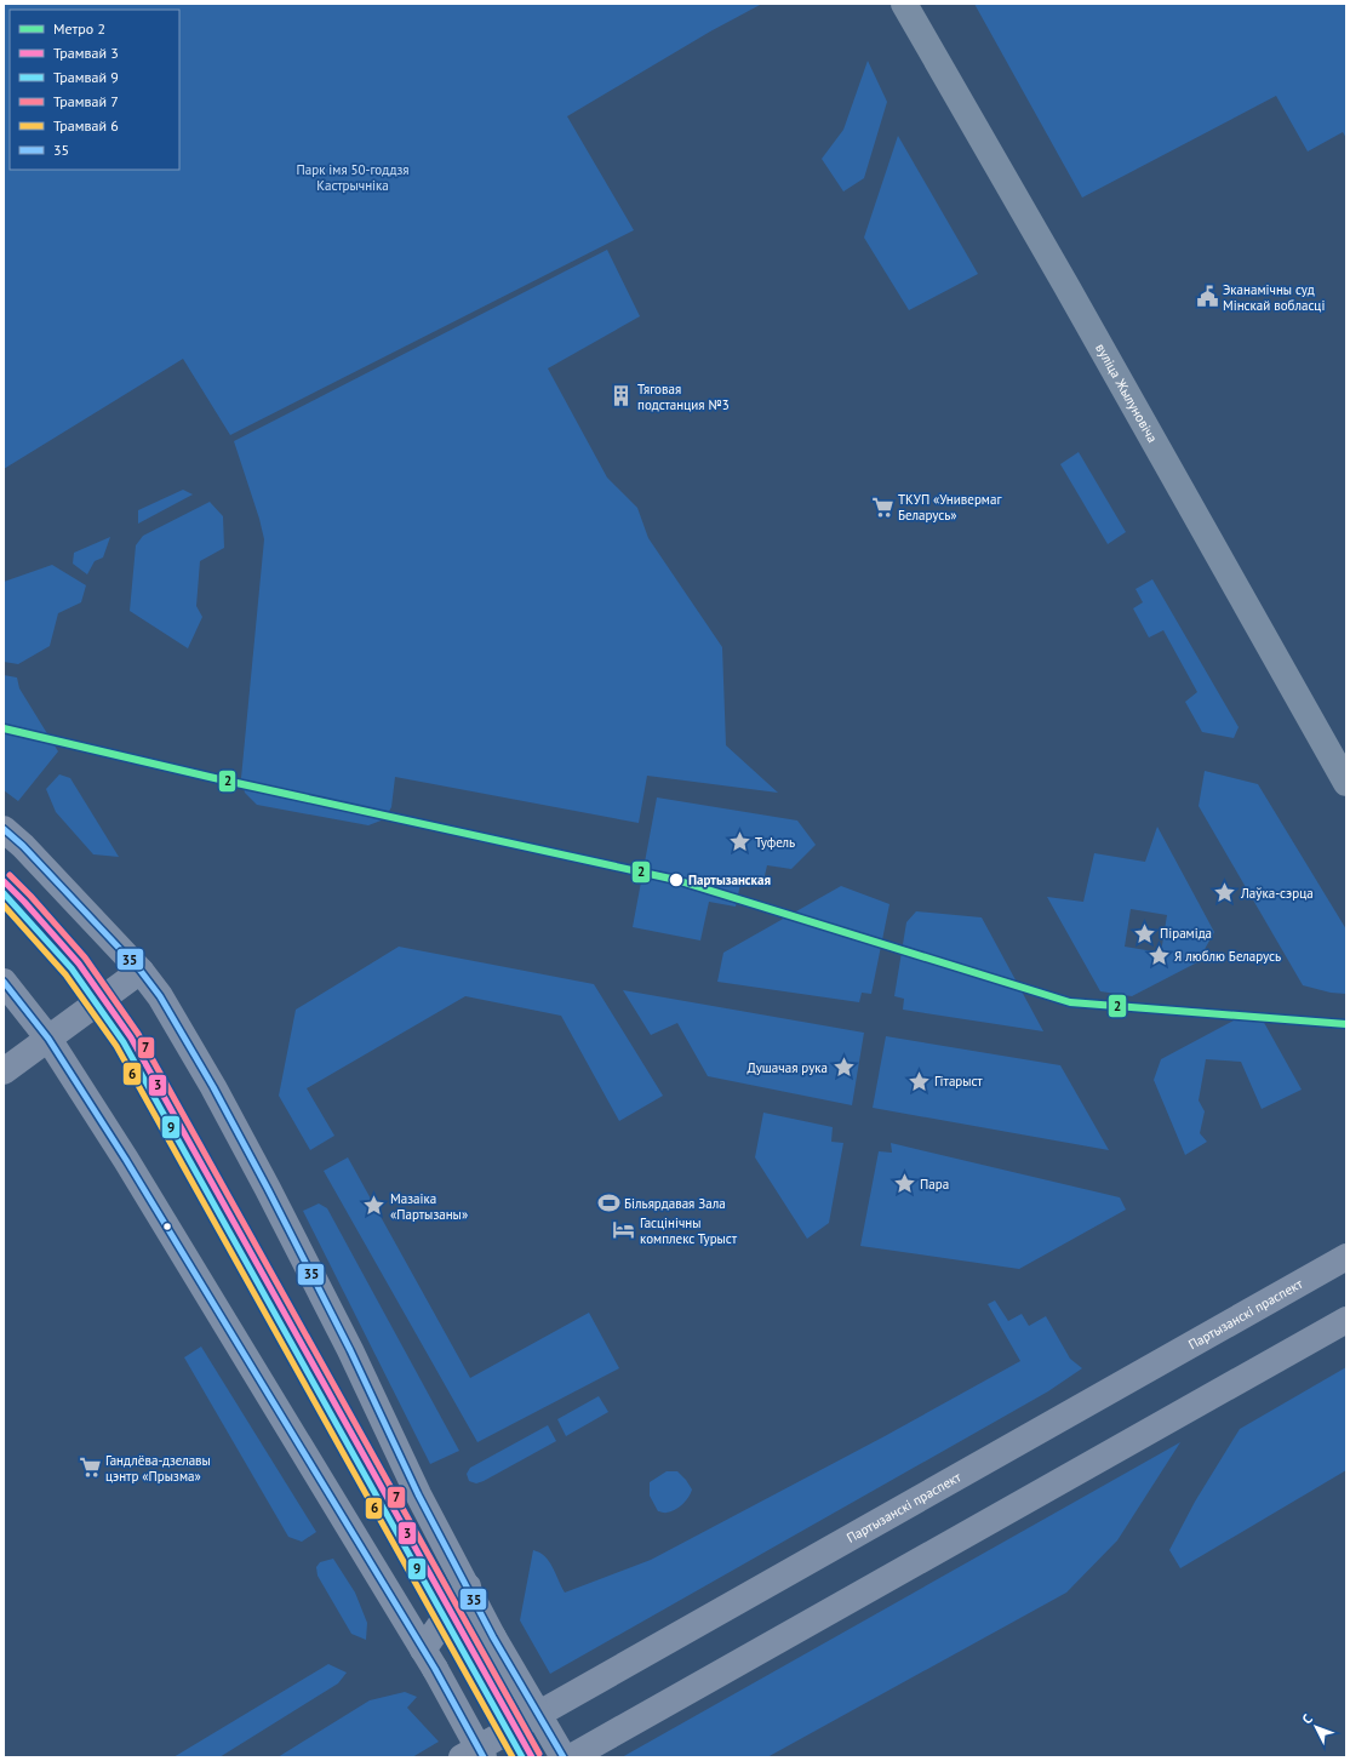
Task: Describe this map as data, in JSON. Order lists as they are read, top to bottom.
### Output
{
  "streets": {
    "main road": ["Партызанскі праспект"],
    "street": ["вуліца Жылуновіча"]
  },
  "parks": ["Парк імя 50-годдзя Кастрычніка"],
  "places": {
    "public building": ["Эканамічны суд Мінскай вобласці"],
    "building": ["Тяговая подстанция №3"],
    "supermarket": ["ТКУП «Универмаг Беларусь»", "Гандлёва-дзелавы цэнтр «Прызма»"],
    "place": [
      "Туфель",
      "Лаўка-сэрца",
      "Піраміда",
      "Я люблю Беларусь",
      "Душачая рука",
      "Гітарыст",
      "Пара",
      "Мазаіка «Партызаны»"
    ],
    "other": ["Партызанская"],
    "sports": ["Більярдавая Зала"],
    "hotel": ["Гасцінічны комплекс Турыст"]
  },
  "lines": [
    "metro line 2",
    "transit line 35",
    "tram line 7",
    "tram line 3",
    "tram line 9",
    "tram line 6"
  ],
  "legend": [
    "Метро 2",
    "Трамвай 3",
    "Трамвай 9",
    "Трамвай 7",
    "Трамвай 6",
    "35"
  ],
  "north": "top left"
}
